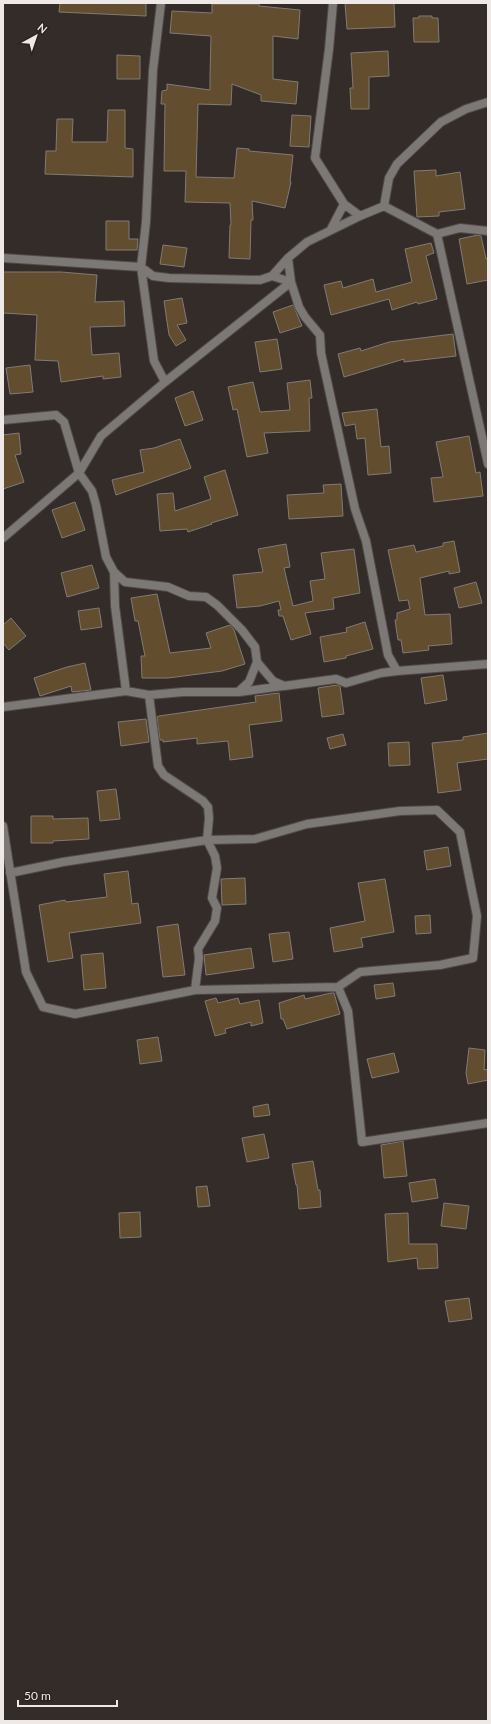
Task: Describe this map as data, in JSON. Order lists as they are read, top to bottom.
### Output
{
  "scale_bar": "50 m",
  "north": "top right"
}
